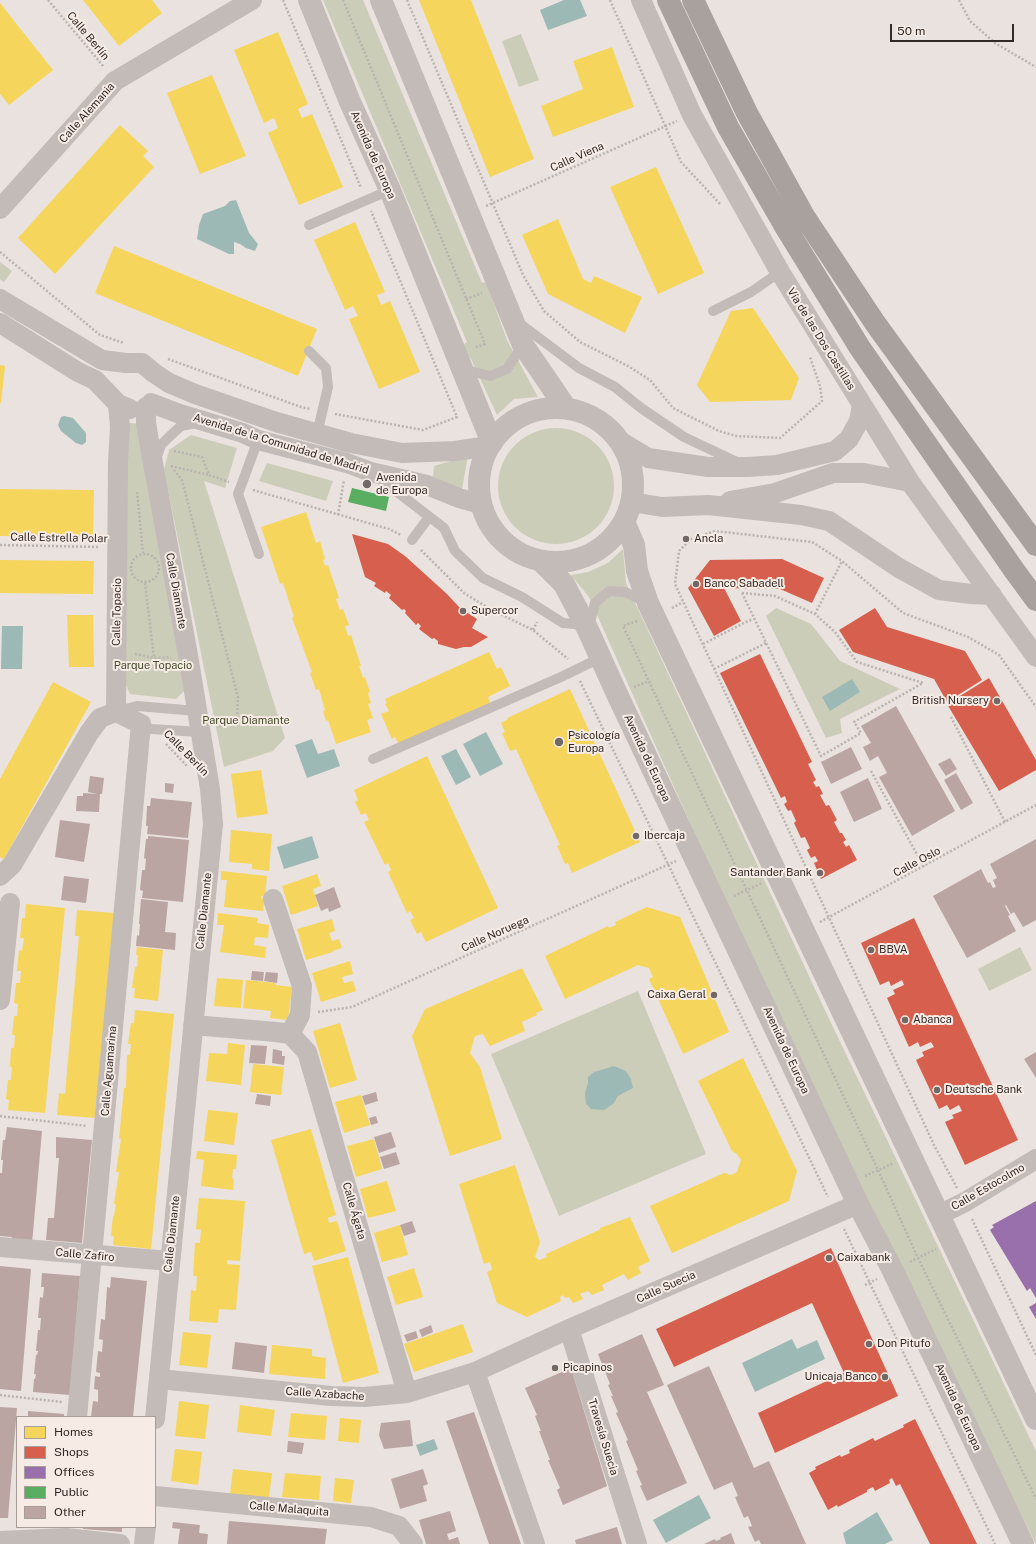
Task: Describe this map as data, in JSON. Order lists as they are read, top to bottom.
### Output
{
  "streets": {
    "street": [
      "Calle Alemania",
      "Avenida de Europa",
      "Vía de las Dos Castillas",
      "Avenida de la Comunidad de Madrid",
      "Calle Diamante",
      "Calle Topacio",
      "Calle Aguamarina",
      "Calle Estocolmo",
      "Calle Ágata",
      "Calle Zafiro",
      "Calle Suecia",
      "Calle Azabache",
      "Travesía Suecia",
      "Calle Malaquita"
    ],
    "path": [
      "Calle Berlín",
      "Calle Viena",
      "Calle Estrella Polar",
      "Calle Oslo",
      "Calle Noruega"
    ]
  },
  "crossings": [
    ["Calle Berlín", "Calle Alemania"],
    ["Calle Berlín", "Calle Aguamarina"],
    ["Avenida de Europa", "Avenida de la Comunidad de Madrid"],
    ["Avenida de Europa", "Calle Noruega"],
    ["Avenida de Europa", "Calle Suecia"],
    ["Calle Viena", "Vía de las Dos Castillas"],
    ["Avenida de la Comunidad de Madrid", "Calle Diamante"],
    ["Avenida de la Comunidad de Madrid", "Calle Topacio"],
    ["Calle Estrella Polar", "Calle Topacio"],
    ["Calle Diamante", "Calle Topacio"],
    ["Calle Diamante", "Calle Zafiro"],
    ["Calle Diamante", "Calle Azabache"],
    ["Calle Aguamarina", "Calle Zafiro"],
    ["Calle Ágata", "Calle Azabache"],
    ["Calle Suecia", "Calle Azabache"],
    ["Calle Suecia", "Travesía Suecia"]
  ],
  "parks": ["Parque Topacio", "Parque Diamante"],
  "places": [
    "Avenida de Europa",
    "Ancla",
    "Banco Sabadell",
    "Supercor",
    "British Nursery",
    "Psicología Europa",
    "Ibercaja",
    "Santander Bank",
    "BBVA",
    "Caixa Geral",
    "Abanca",
    "Deutsche Bank",
    "Caixabank",
    "Don Pitufo",
    "Picapinos",
    "Unicaja Banco"
  ],
  "legend": [
    "Homes",
    "Shops",
    "Offices",
    "Public",
    "Other"
  ],
  "scale_bar": "50 m"
}
